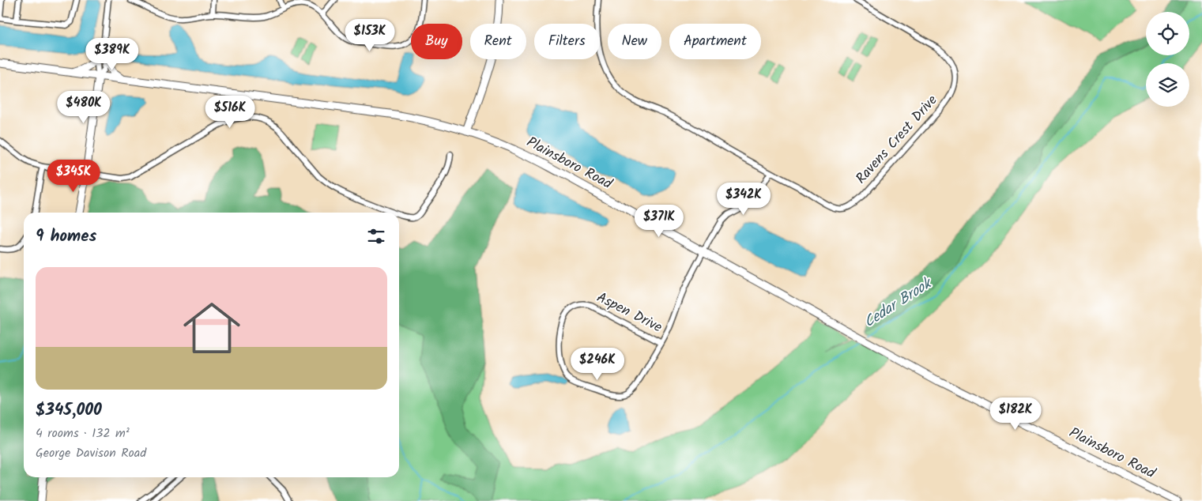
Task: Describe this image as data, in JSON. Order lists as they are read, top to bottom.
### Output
{
  "streets": {
    "street": ["Ravens Crest Drive", "Plainsboro Road", "Aspen Drive"]
  },
  "crossings": [
    ["Plainsboro Road", "Aspen Drive"]
  ],
  "water": ["Cedar Brook"],
  "page": {
    "price": [
      "$153K",
      "$389K",
      "$480K",
      "$516K",
      "$345K",
      "$342K",
      "$371K",
      "$246K",
      "$182K"
    ],
    "chip": [
      "Buy",
      "Rent",
      "Filters",
      "New",
      "Apartment"
    ],
    "heading": "9 homes",
    "list": [
      {
        "name": "$345,000",
        "note": "4 rooms · 132 m² · George Davison Road"
      }
    ]
  }
}
